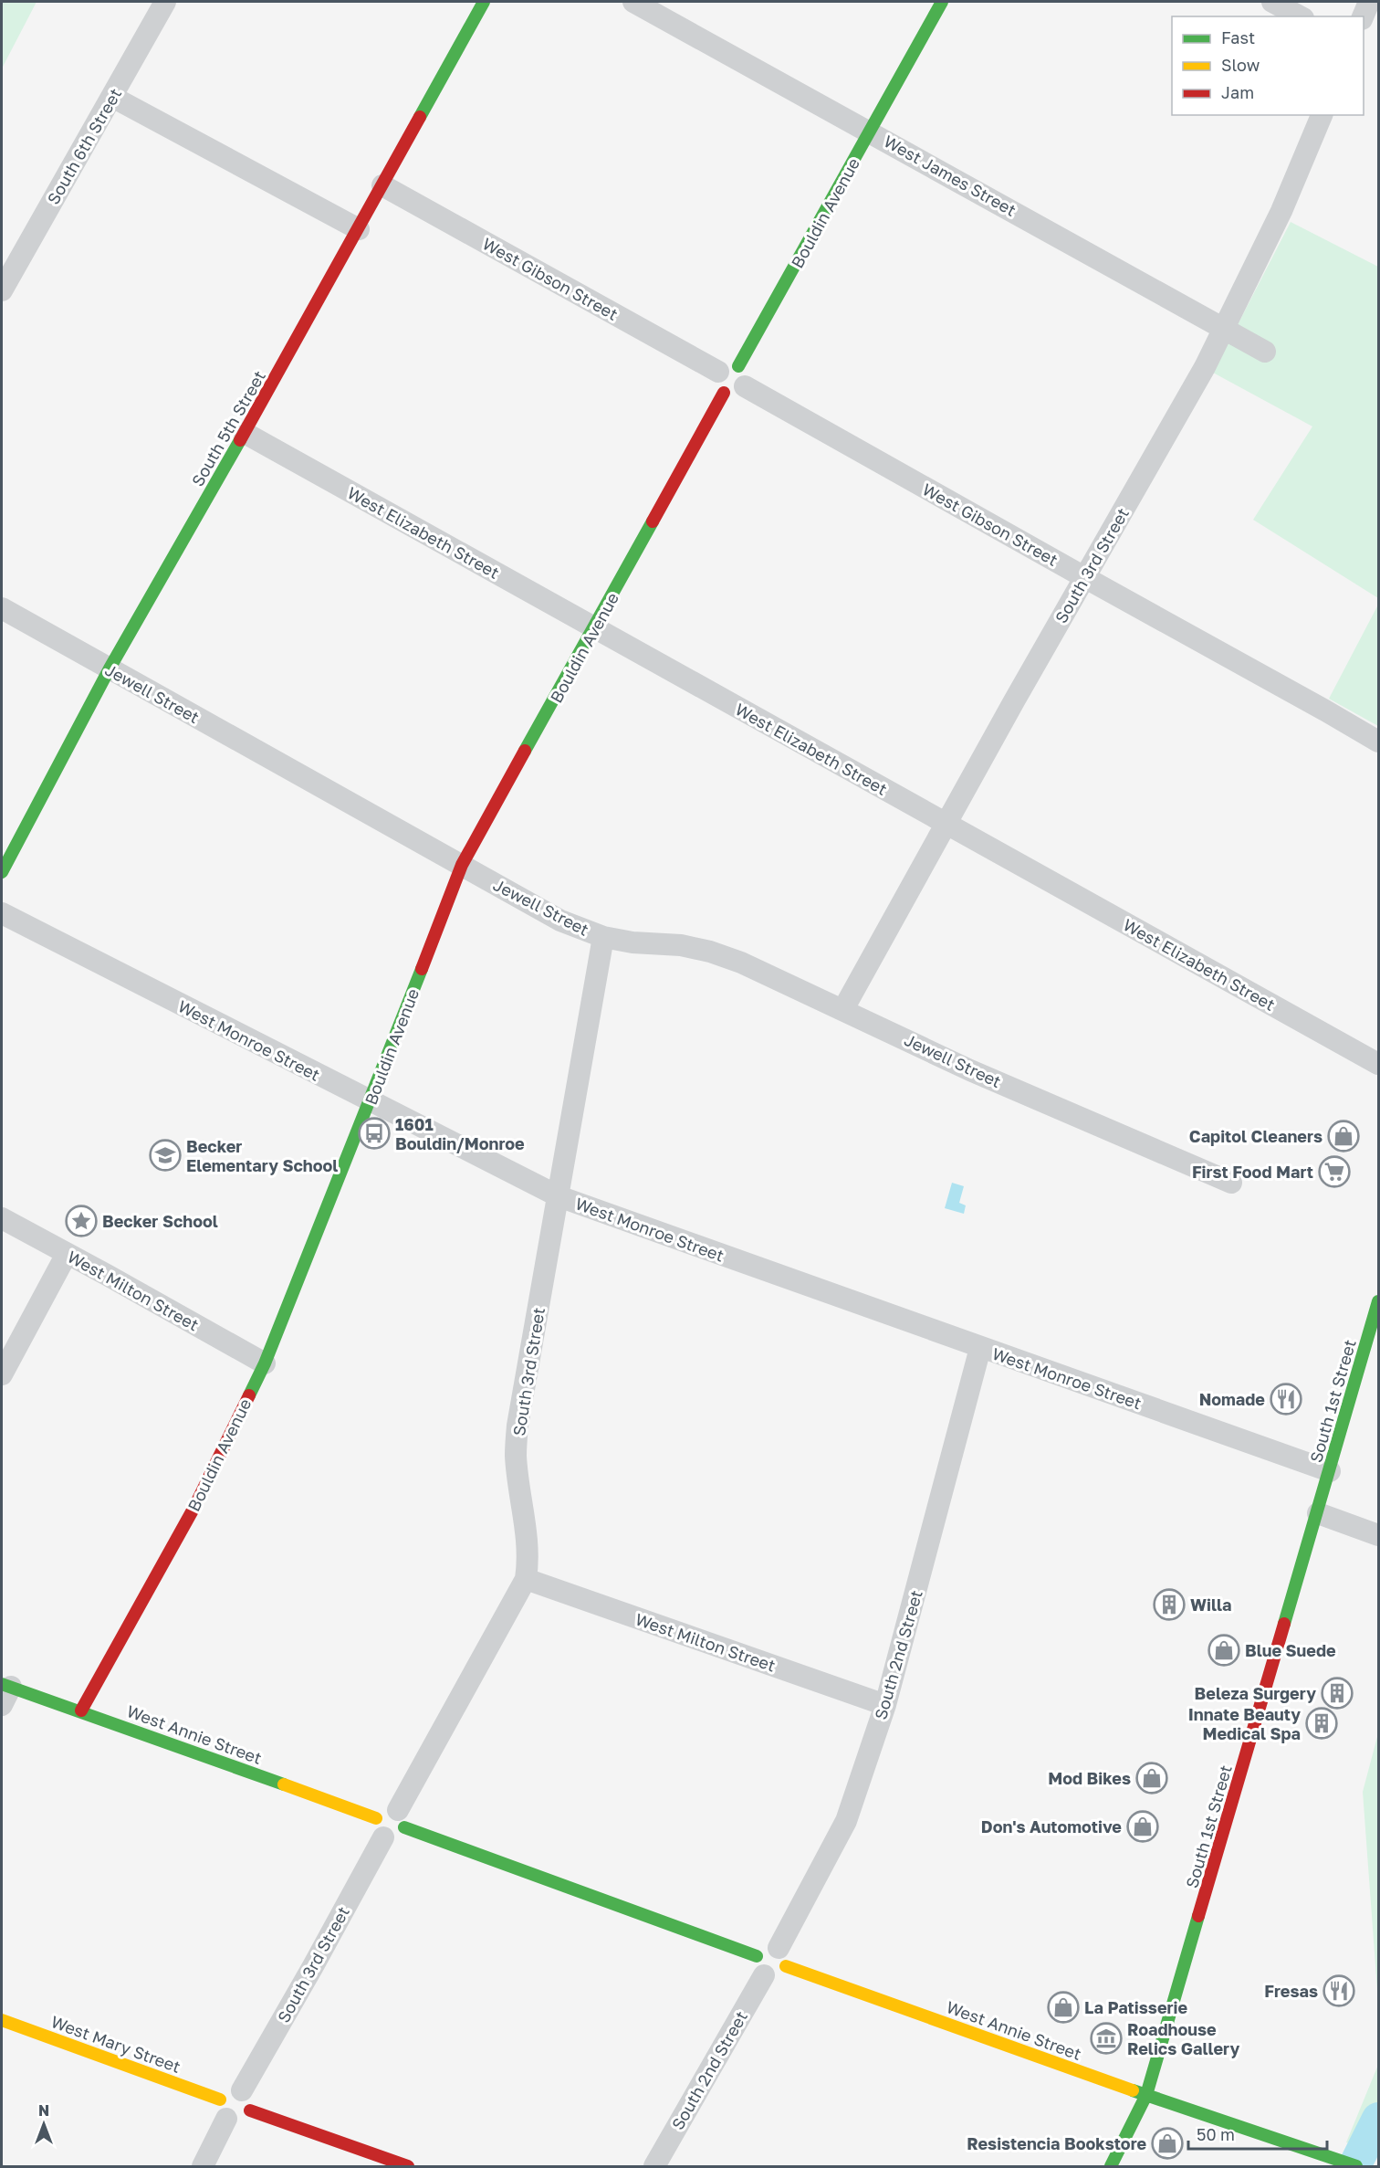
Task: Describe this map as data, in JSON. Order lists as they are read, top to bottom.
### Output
{
  "streets": {
    "street": [
      "South 6th Street",
      "West James Street",
      "Bouldin Avenue",
      "West Gibson Street",
      "South 5th Street",
      "West Elizabeth Street",
      "South 3rd Street",
      "Jewell Street",
      "West Monroe Street",
      "West Milton Street",
      "South 1st Street",
      "South 2nd Street",
      "West Annie Street",
      "West Mary Street"
    ]
  },
  "crossings": [
    ["West James Street", "Bouldin Avenue"],
    ["West James Street", "South 3rd Street"],
    ["Bouldin Avenue", "West Gibson Street"],
    ["Bouldin Avenue", "West Elizabeth Street"],
    ["Bouldin Avenue", "Jewell Street"],
    ["Bouldin Avenue", "West Monroe Street"],
    ["Bouldin Avenue", "West Milton Street"],
    ["Bouldin Avenue", "West Annie Street"],
    ["West Gibson Street", "South 5th Street"],
    ["West Gibson Street", "South 3rd Street"],
    ["South 5th Street", "West Elizabeth Street"],
    ["South 5th Street", "Jewell Street"],
    ["West Elizabeth Street", "South 3rd Street"],
    ["South 3rd Street", "Jewell Street"],
    ["South 3rd Street", "West Monroe Street"],
    ["South 3rd Street", "West Milton Street"],
    ["South 3rd Street", "West Annie Street"],
    ["West Monroe Street", "South 1st Street"],
    ["West Monroe Street", "South 2nd Street"],
    ["West Milton Street", "South 2nd Street"],
    ["South 1st Street", "West Annie Street"],
    ["South 2nd Street", "West Annie Street"]
  ],
  "places": {
    "bus stop": ["1601 Bouldin/Monroe"],
    "shop": [
      "Capitol Cleaners",
      "Blue Suede",
      "Mod Bikes",
      "Don's Automotive",
      "La Patisserie",
      "Resistencia Bookstore"
    ],
    "school or university": ["Becker Elementary School"],
    "supermarket": ["First Food Mart"],
    "place": ["Becker School"],
    "restaurant": ["Nomade", "Fresas"],
    "building": ["Willa", "Beleza Surgery", "Innate Beauty Medical Spa"],
    "museum": ["Roadhouse Relics Gallery"]
  },
  "legend": ["Fast", "Slow", "Jam"],
  "scale_bar": "50 m",
  "north": "top"
}
